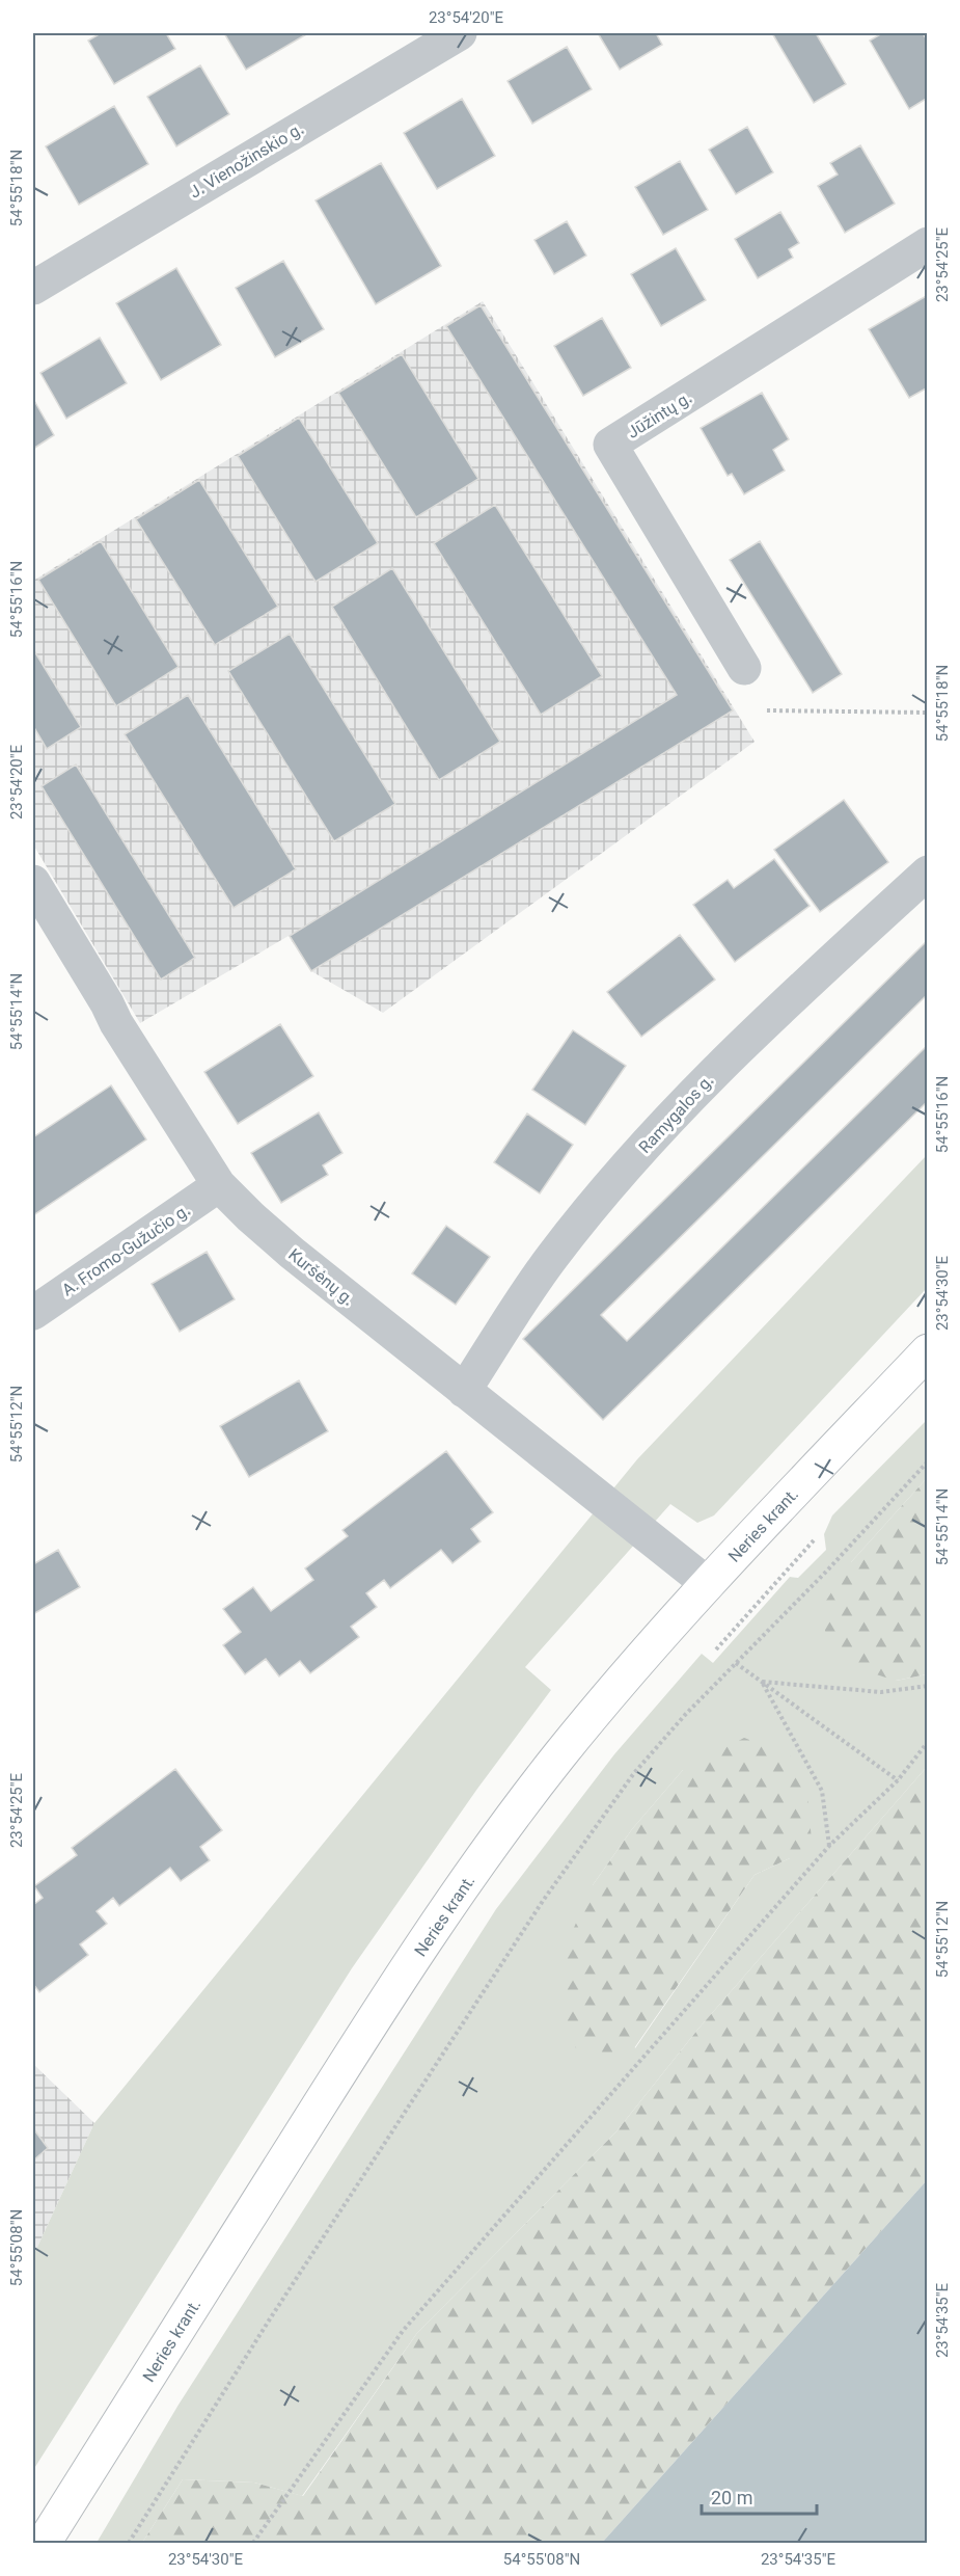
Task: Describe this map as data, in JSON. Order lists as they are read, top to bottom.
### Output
{
  "streets": {
    "main road": ["Neries krant."],
    "street": [
      "J. Vienožinskio g.",
      "Jūžintų g.",
      "Ramygalos g.",
      "A. Fromo-Gužučio g.",
      "Kuršėnų g."
    ]
  },
  "crossings": [
    ["Ramygalos g.", "Kuršėnų g."],
    ["A. Fromo-Gužučio g.", "Kuršėnų g."],
    ["Kuršėnų g.", "Neries krant."]
  ],
  "scale_bar": "20 m",
  "coordinates": [
    "23°54'20\"E",
    "54°55'18\"N",
    "23°54'25\"E",
    "54°55'16\"N",
    "54°55'14\"N",
    "23°54'30\"E",
    "54°55'12\"N",
    "54°55'08\"N",
    "23°54'35\"E"
  ]
}
